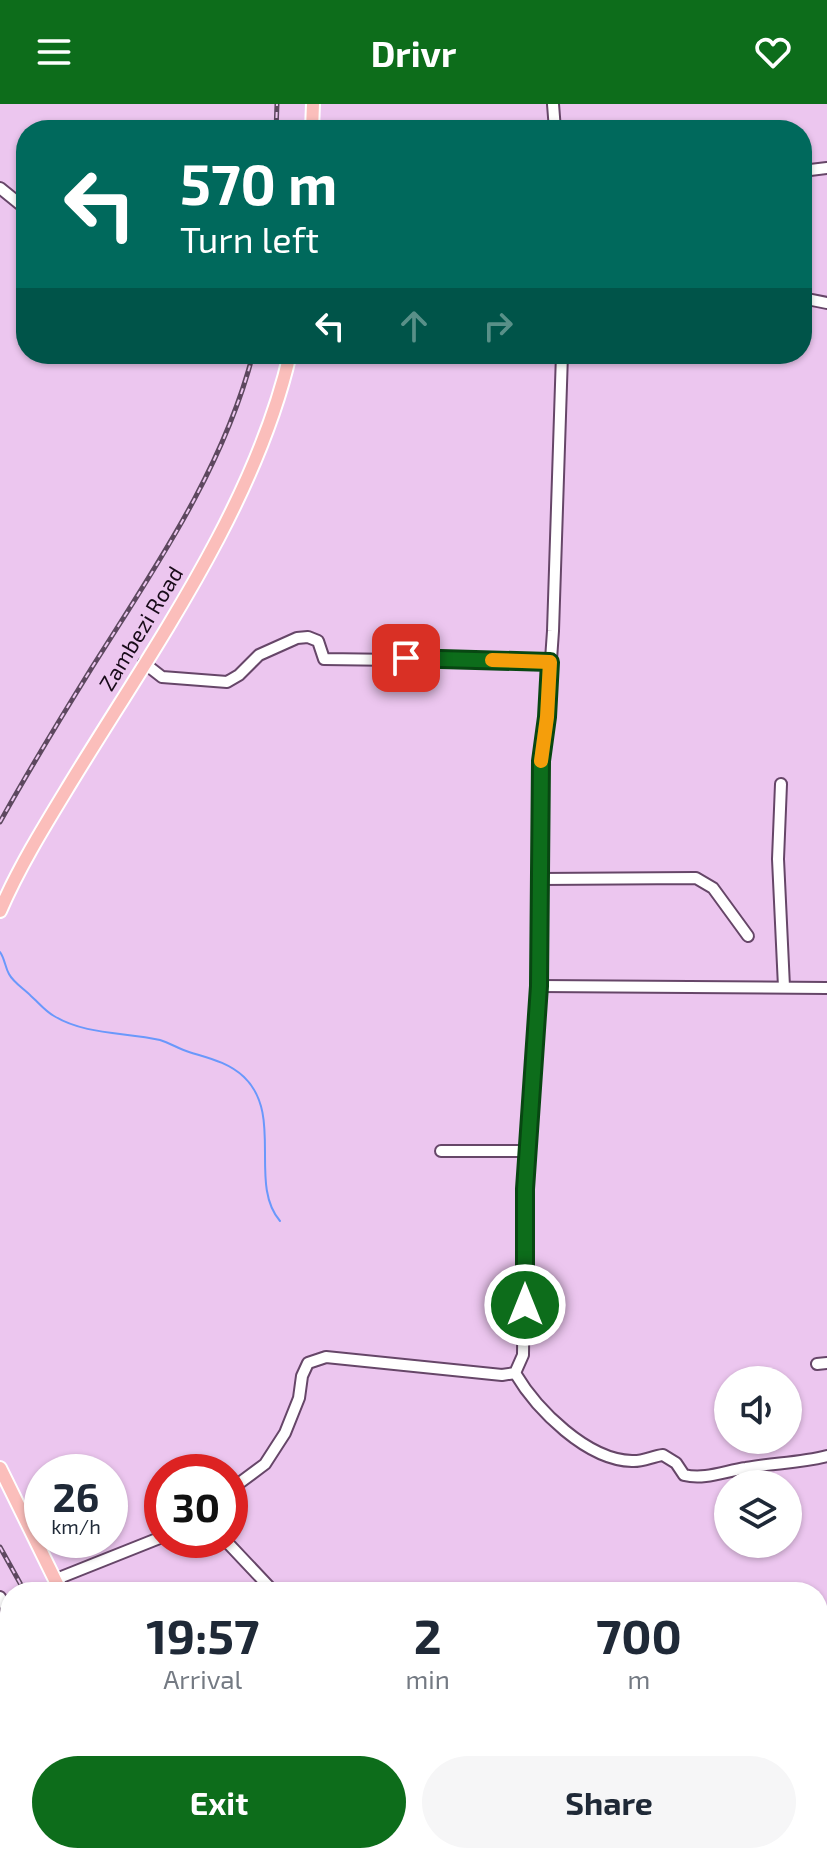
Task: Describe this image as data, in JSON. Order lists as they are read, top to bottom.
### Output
{
  "streets": {
    "main road": ["Zambezi Road"]
  },
  "page": {
    "header": "Drivr",
    "turn": ["570 m", "Turn left"],
    "speed": "26 km/h",
    "limit": "30",
    "eta": [
      "19:57",
      "Arrival",
      "2",
      "min",
      "700",
      "m"
    ],
    "buttons": ["Exit", "Share"]
  }
}
